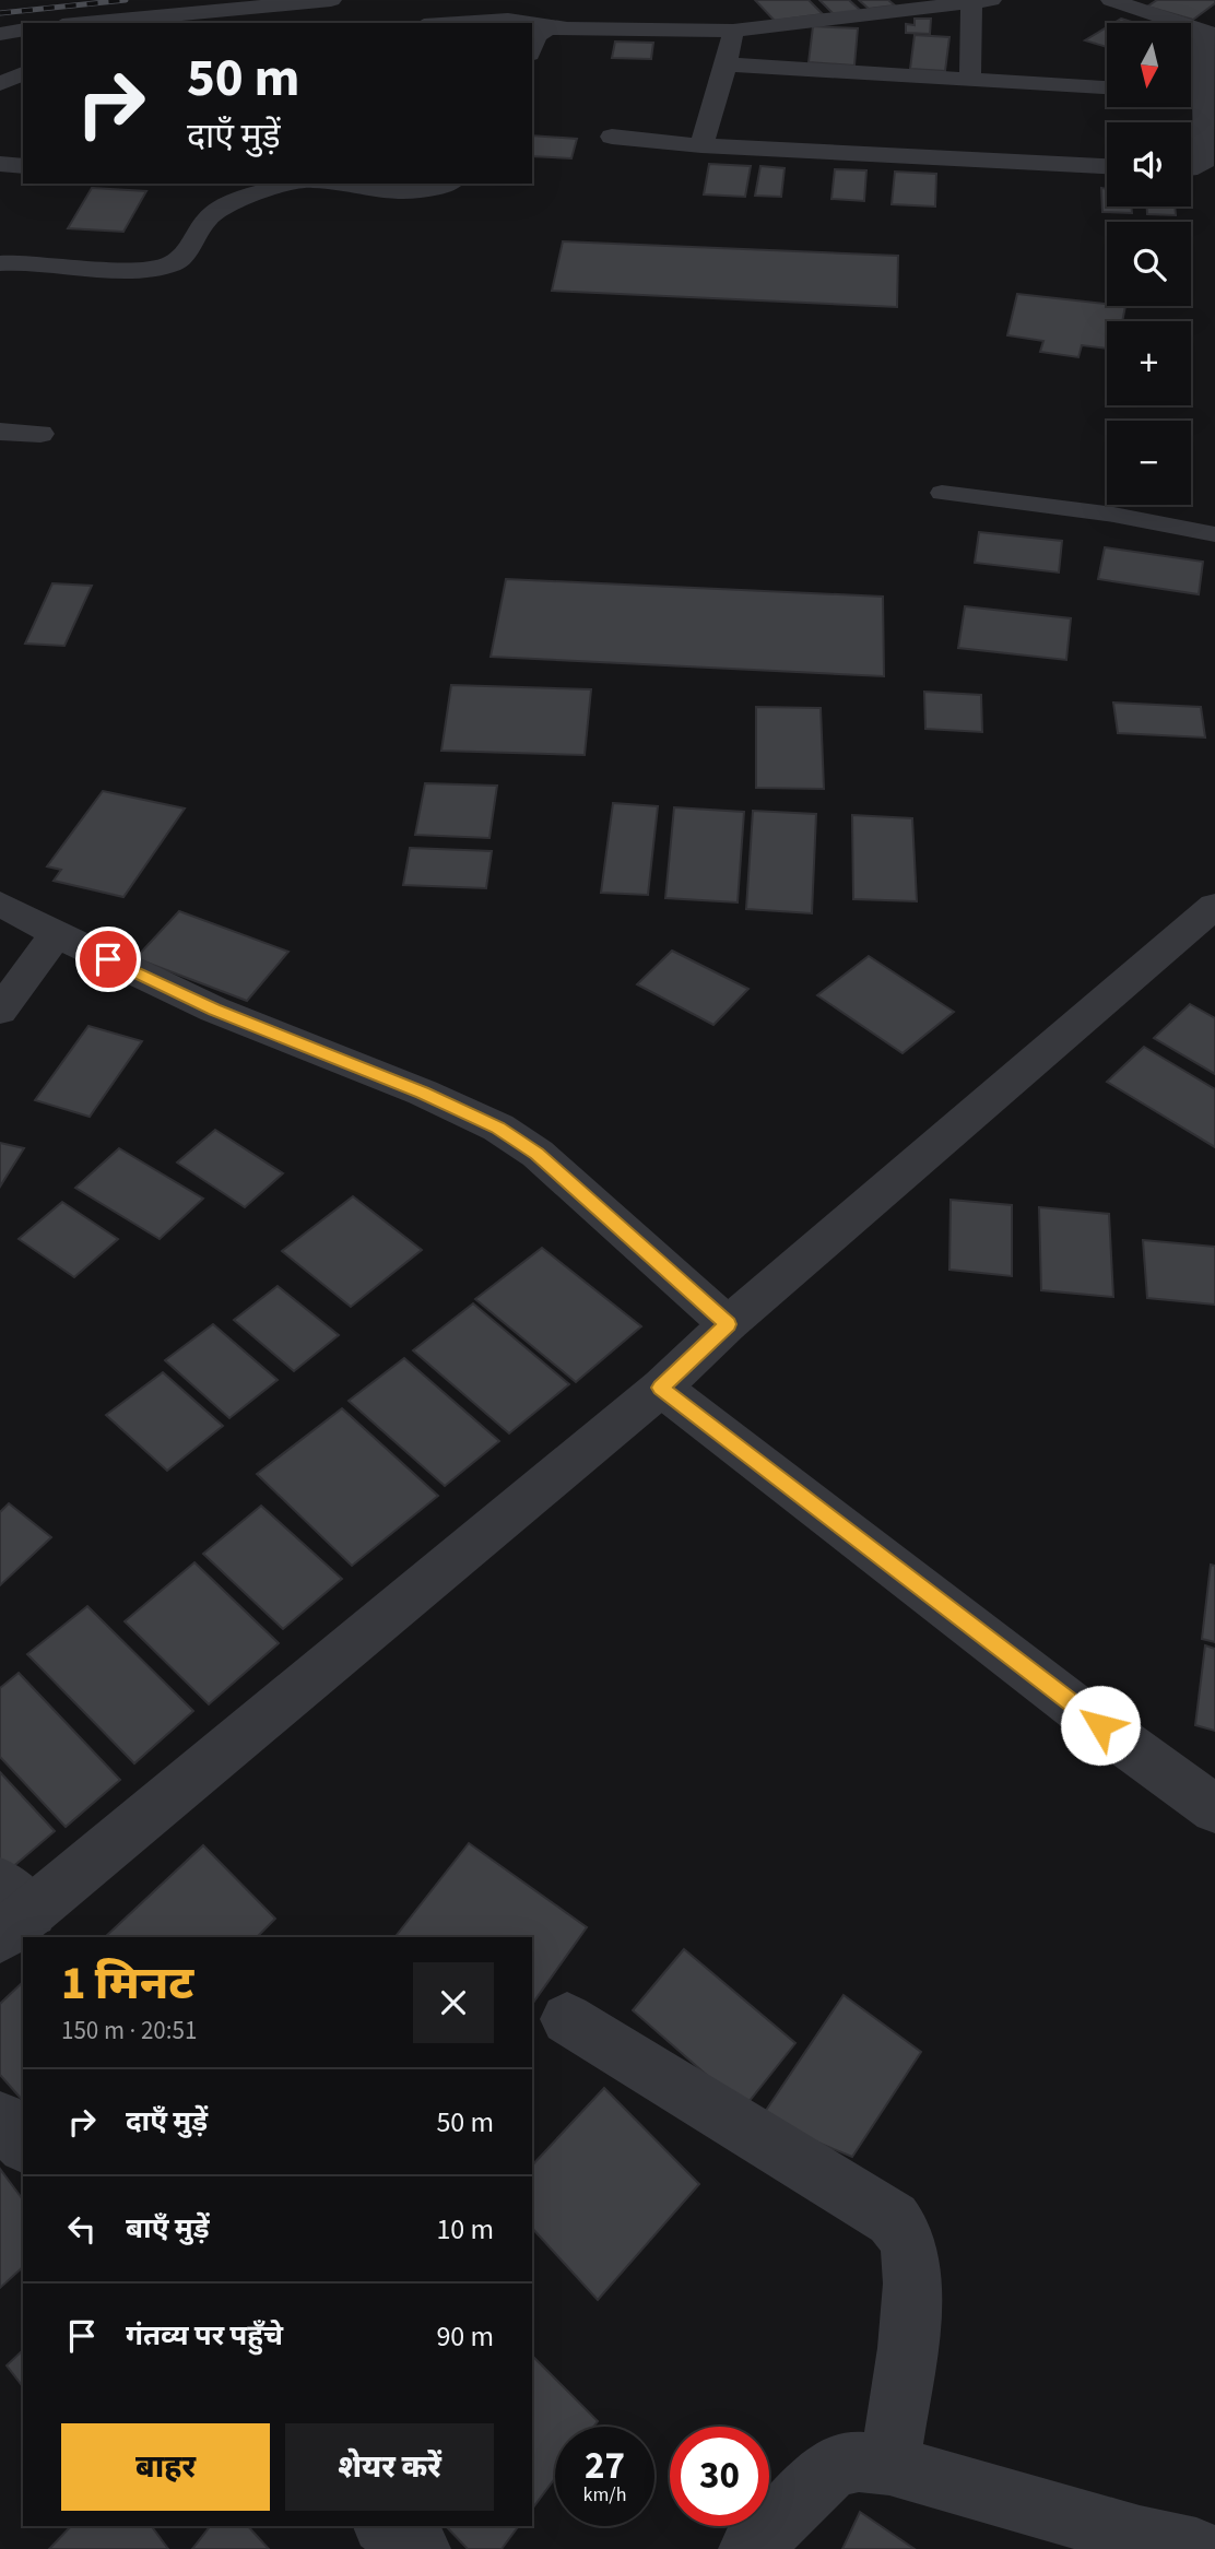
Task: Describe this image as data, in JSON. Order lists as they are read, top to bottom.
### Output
{
  "north": "bottom",
  "page": {
    "map_buttons": ["+", "−"],
    "turn": ["50 m", "दाएँ मुड़ें"],
    "heading": ["1 मिनट", "150 m · 20:51"],
    "list": [
      {
        "name": "दाएँ मुड़ें",
        "value": "50 m"
      },
      {
        "name": "बाएँ मुड़ें",
        "value": "10 m"
      },
      {
        "name": "गंतव्य पर पहुँचे",
        "value": "90 m"
      }
    ],
    "buttons": ["बाहर", "शेयर करें"],
    "speed": "27 km/h",
    "limit": "30"
  }
}
